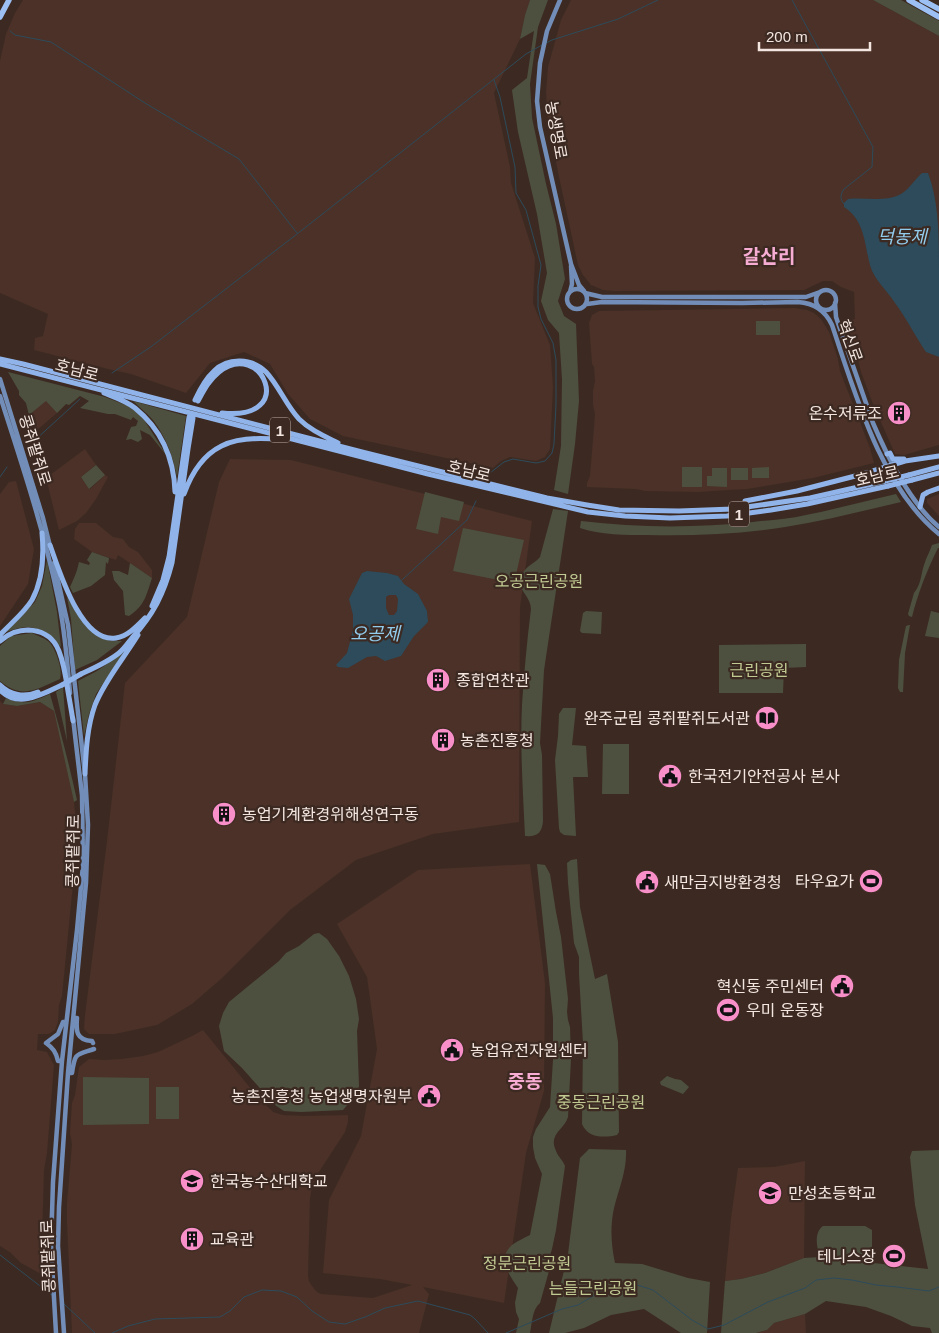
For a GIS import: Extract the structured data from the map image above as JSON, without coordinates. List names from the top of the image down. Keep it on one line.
{"streets":{"highway":["호남로","1"],"main road":["농생명로","혁신로","콩쥐팥쥐로"]},"crossings":[["농생명로","혁신로"]],"districts":["갈산리","중동"],"water":["덕동제","오공제"],"parks":["오공근린공원","근린공원","중동근린공원","정문근린공원","는들근린공원"],"places":{"building":["온수저류조","종합연찬관","농촌진흥청","농업기계환경위해성연구동","교육관"],"library":["완주군립 콩쥐팥쥐도서관"],"public building":["한국전기안전공사 본사","새만금지방환경청","혁신동 주민센터","농업유전자원센터","농촌진흥청 농업생명자원부"],"sports":["타우요가","우미 운동장","테니스장"],"school or university":["한국농수산대학교","만성초등학교"]},"scale_bar":"200 m"}
